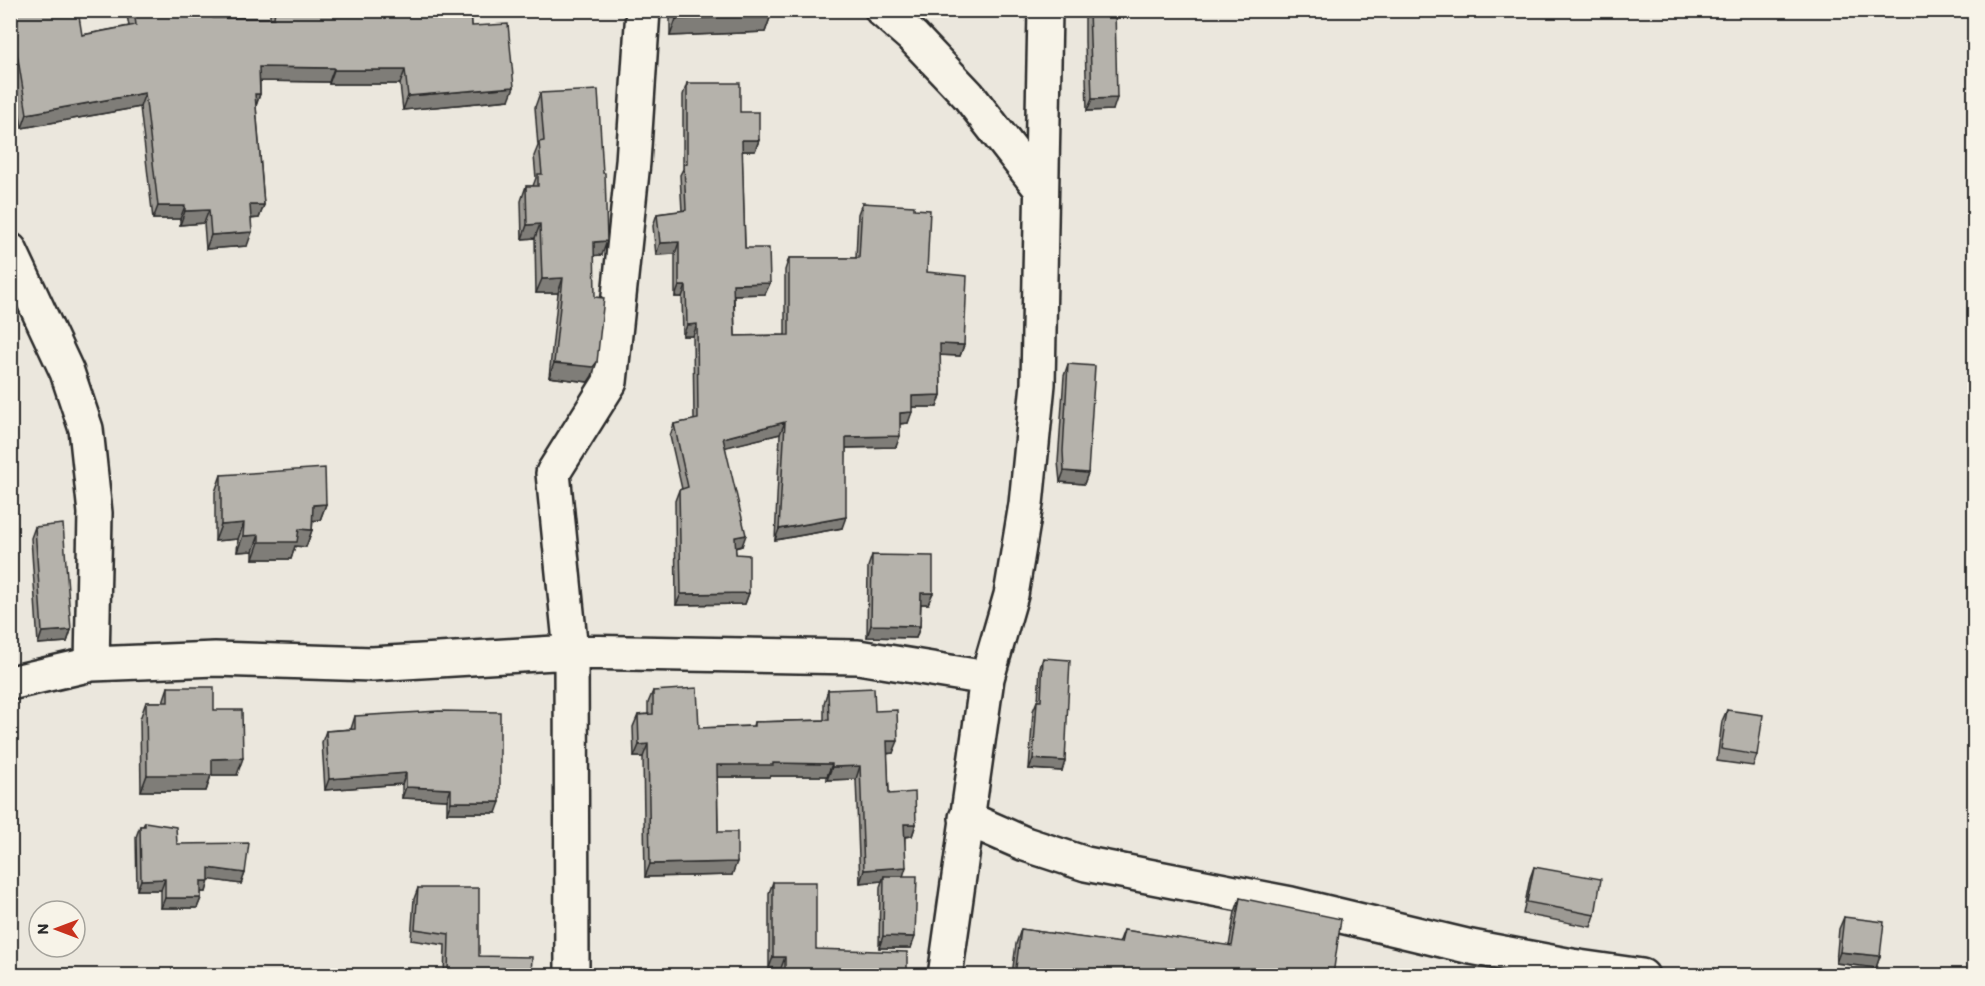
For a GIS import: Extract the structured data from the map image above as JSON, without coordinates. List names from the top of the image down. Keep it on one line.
{"north":"left"}
